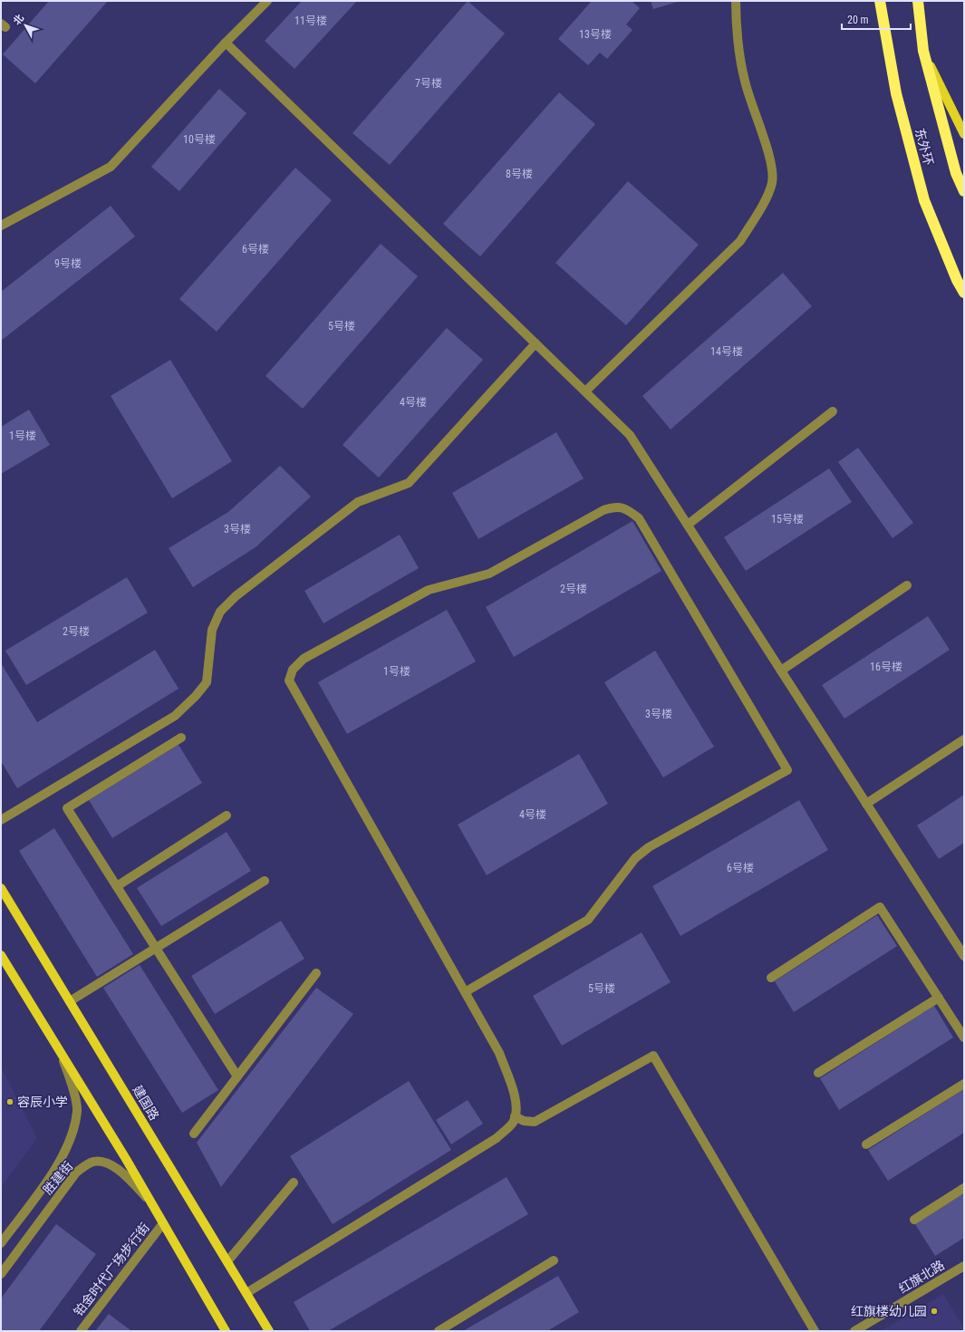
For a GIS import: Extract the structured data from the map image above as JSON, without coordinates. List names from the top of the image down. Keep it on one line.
{"streets":{"highway":["东外环"],"main road":["建国路"],"street":["胜建街","铂金时代广场步行街","红旗北路"]},"places":["容辰小学","红旗楼幼儿园"],"house_numbers":["11号楼","13号楼","7号楼","10号楼","8号楼","6号楼","9号楼","5号楼","14号楼","4号楼","1号楼","15号楼","3号楼","2号楼","2号楼","16号楼","1号楼","3号楼","4号楼","6号楼","5号楼"],"scale_bar":"20 m","north":"top left"}
